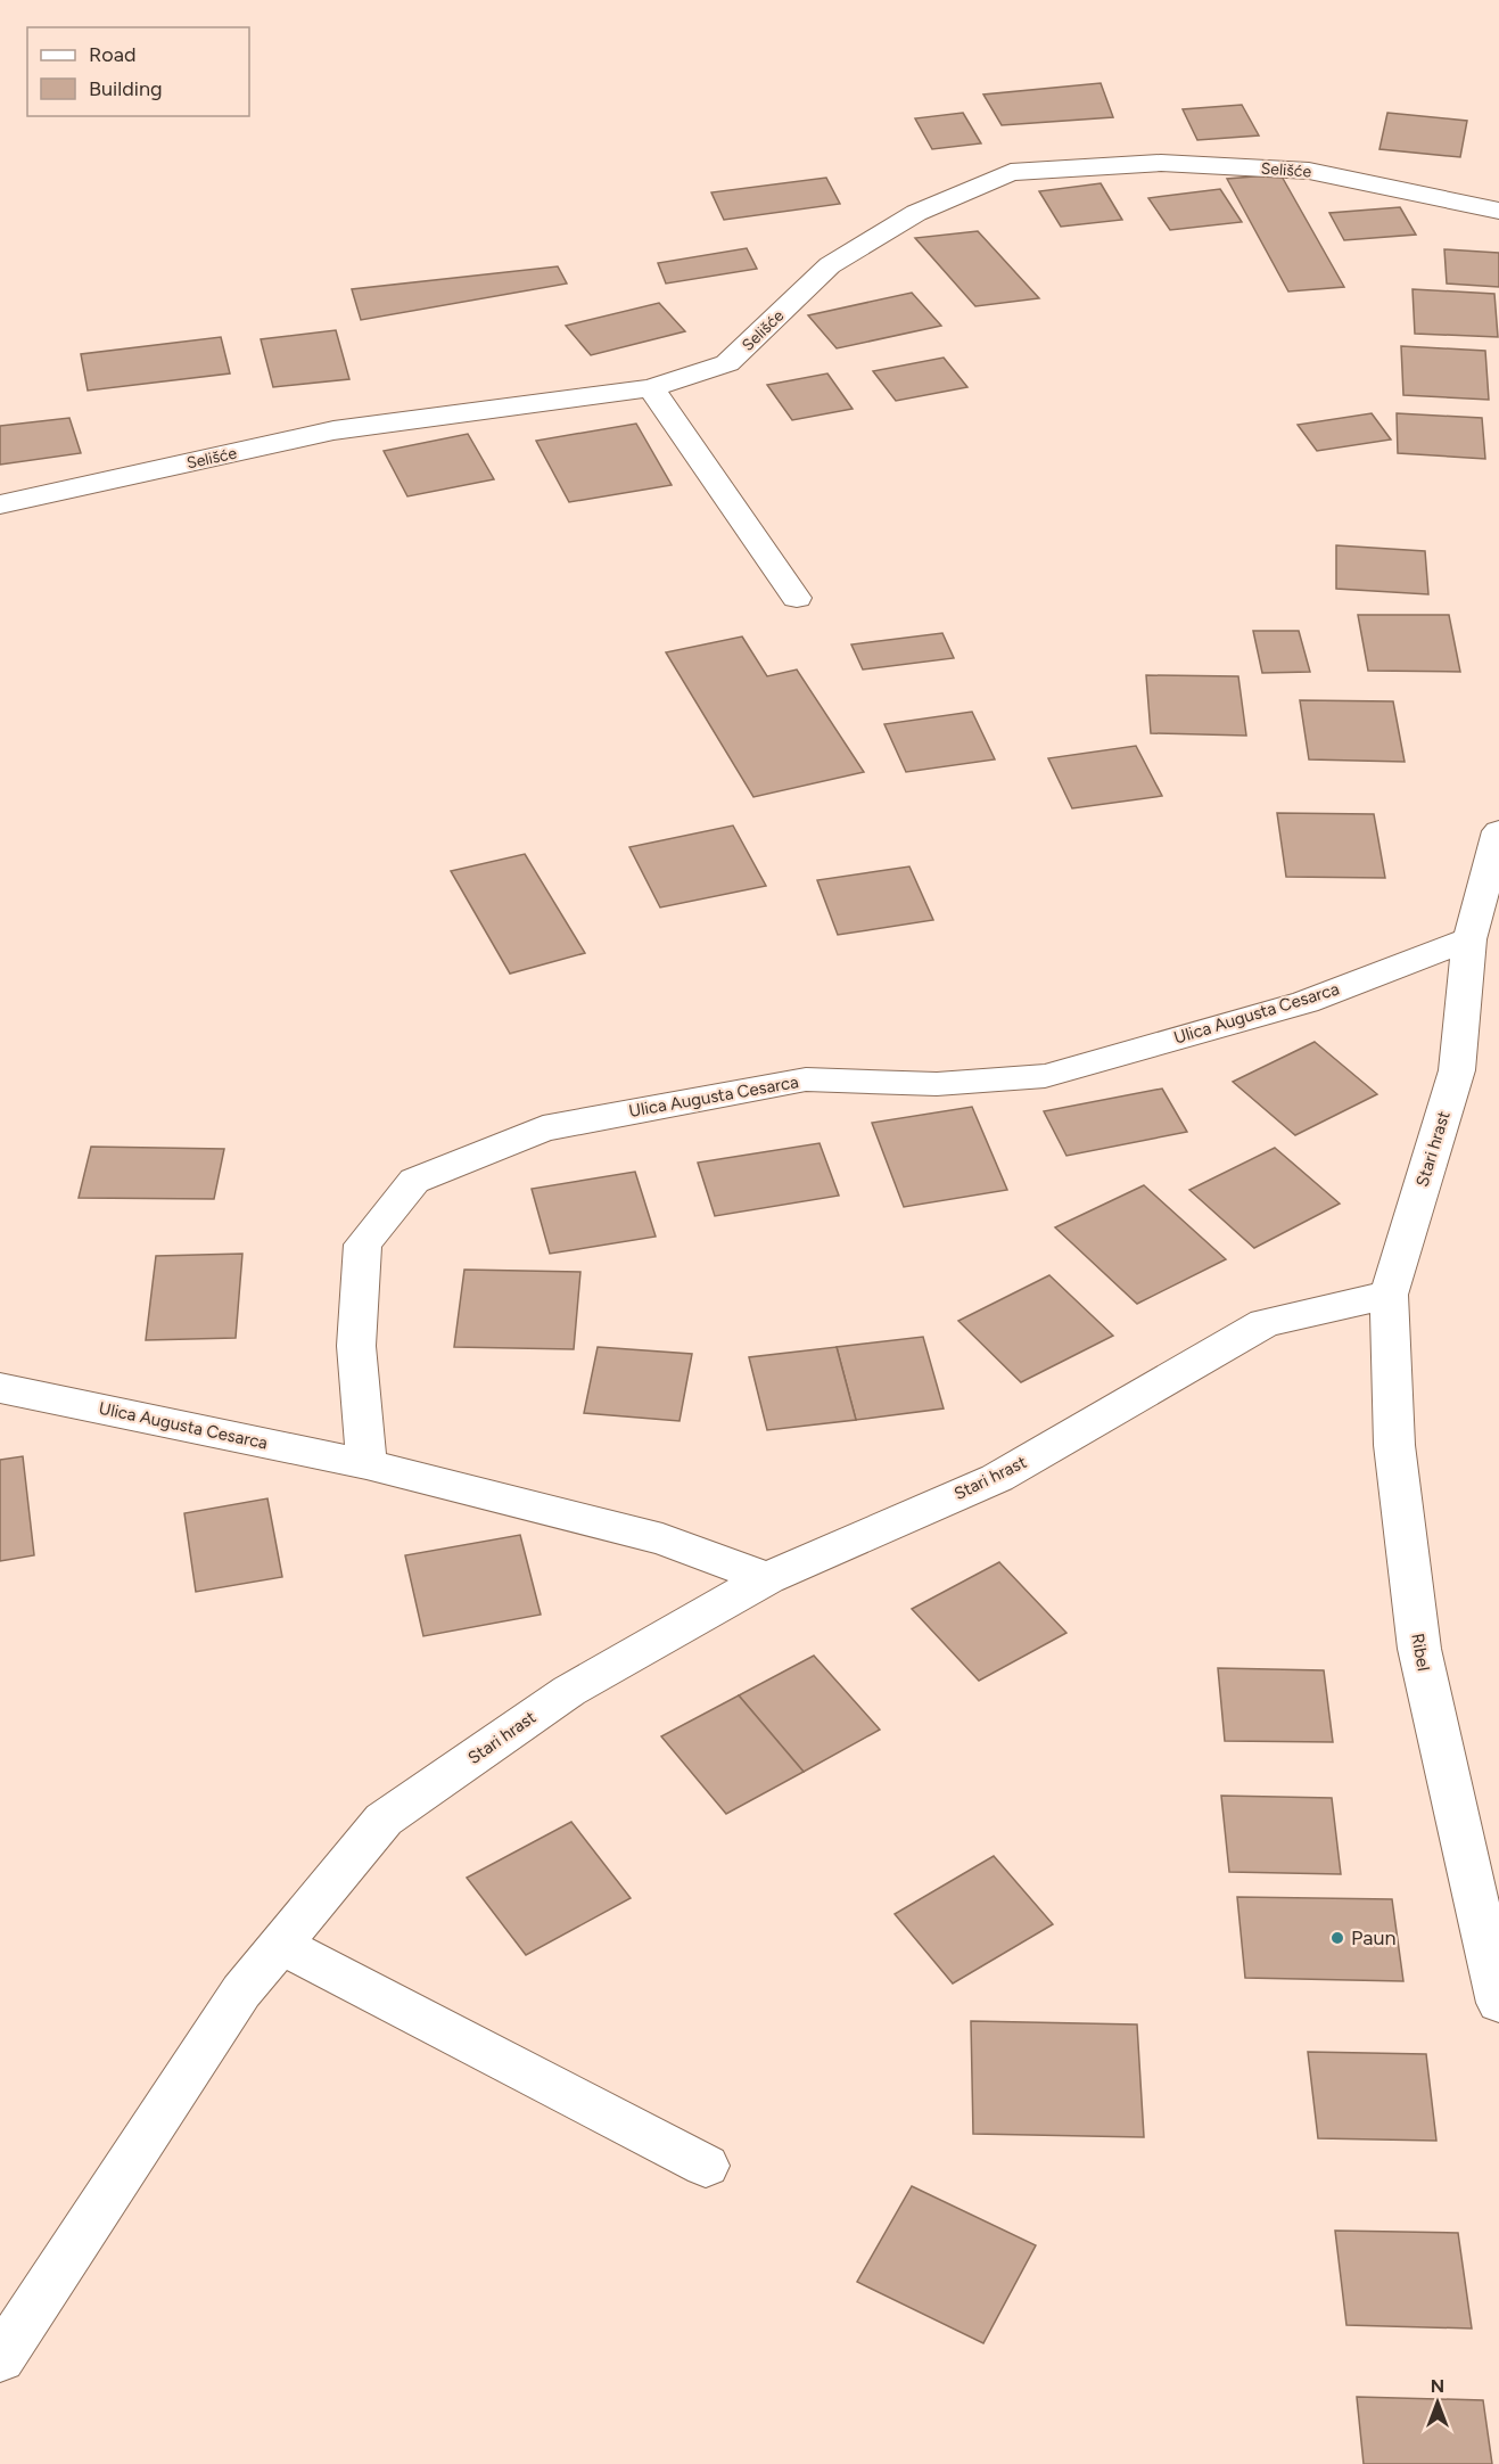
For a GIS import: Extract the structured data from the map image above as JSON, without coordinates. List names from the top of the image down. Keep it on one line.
{"streets":{"street":["Selišće","Ulica Augusta Cesarca","Stari hrast","Ribel"]},"crossings":[["Ulica Augusta Cesarca","Stari hrast"],["Stari hrast","Ribel"]],"places":["Paun"],"legend":["Road","Building"],"north":"top"}
